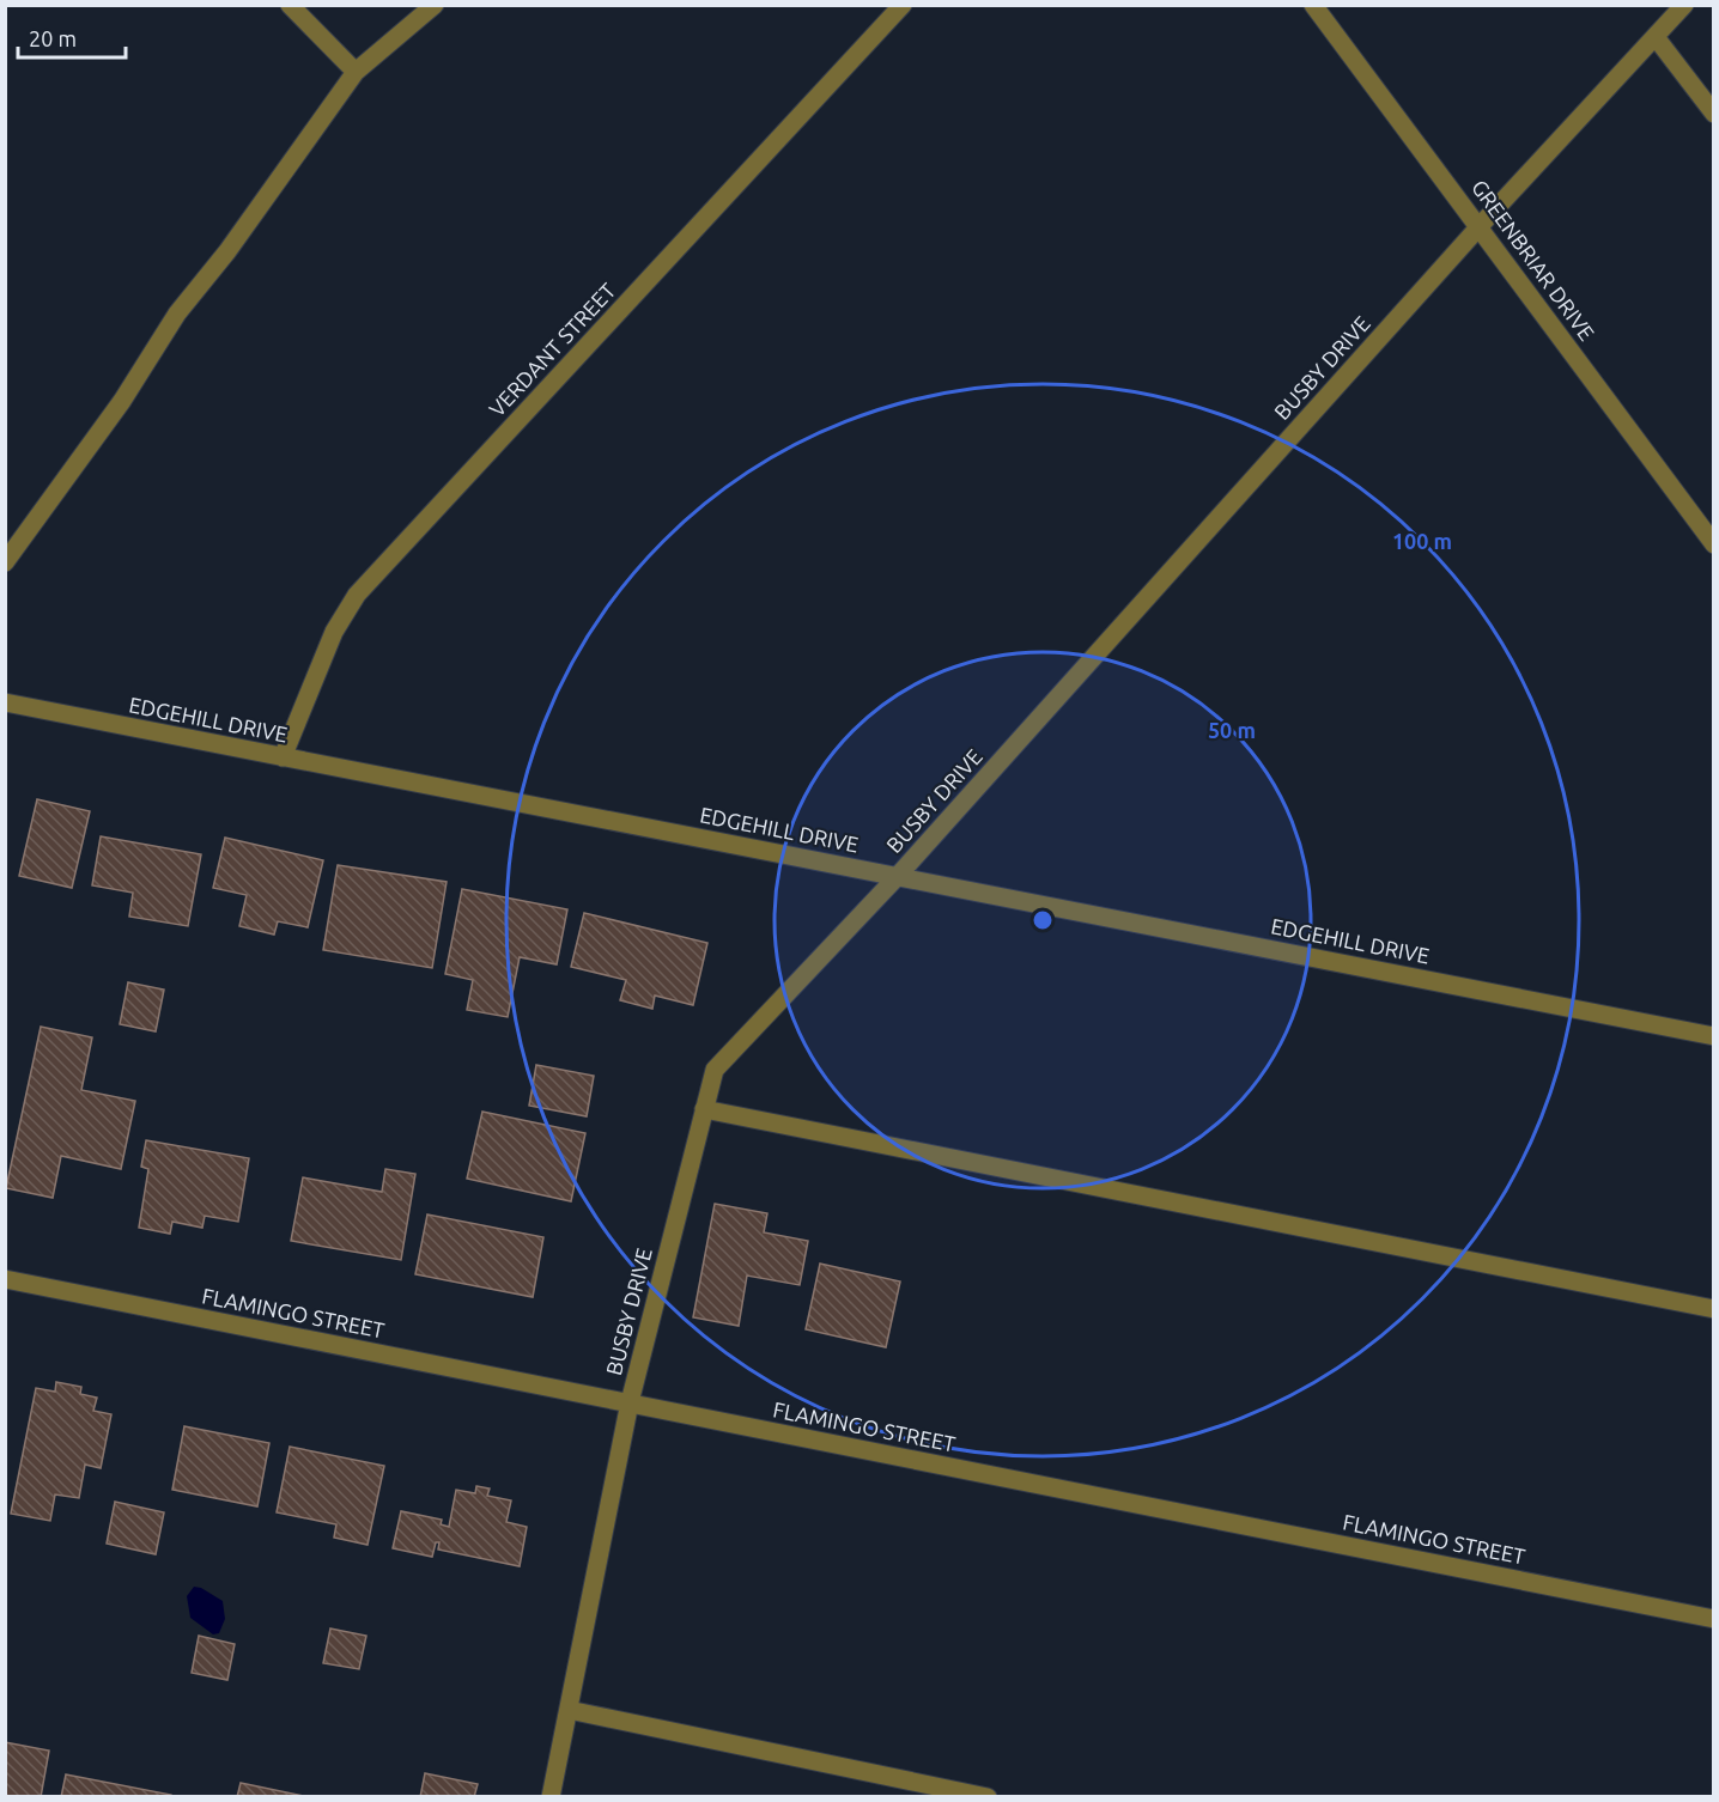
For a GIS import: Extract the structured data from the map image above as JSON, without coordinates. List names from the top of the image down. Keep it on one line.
{"streets":{"street":["GREENBRIAR DRIVE","VERDANT STREET","BUSBY DRIVE","EDGEHILL DRIVE","FLAMINGO STREET"]},"crossings":[["GREENBRIAR DRIVE","BUSBY DRIVE"],["VERDANT STREET","EDGEHILL DRIVE"],["BUSBY DRIVE","EDGEHILL DRIVE"],["BUSBY DRIVE","FLAMINGO STREET"]],"scale_bar":"20 m","rings":["100 m","50 m"]}
